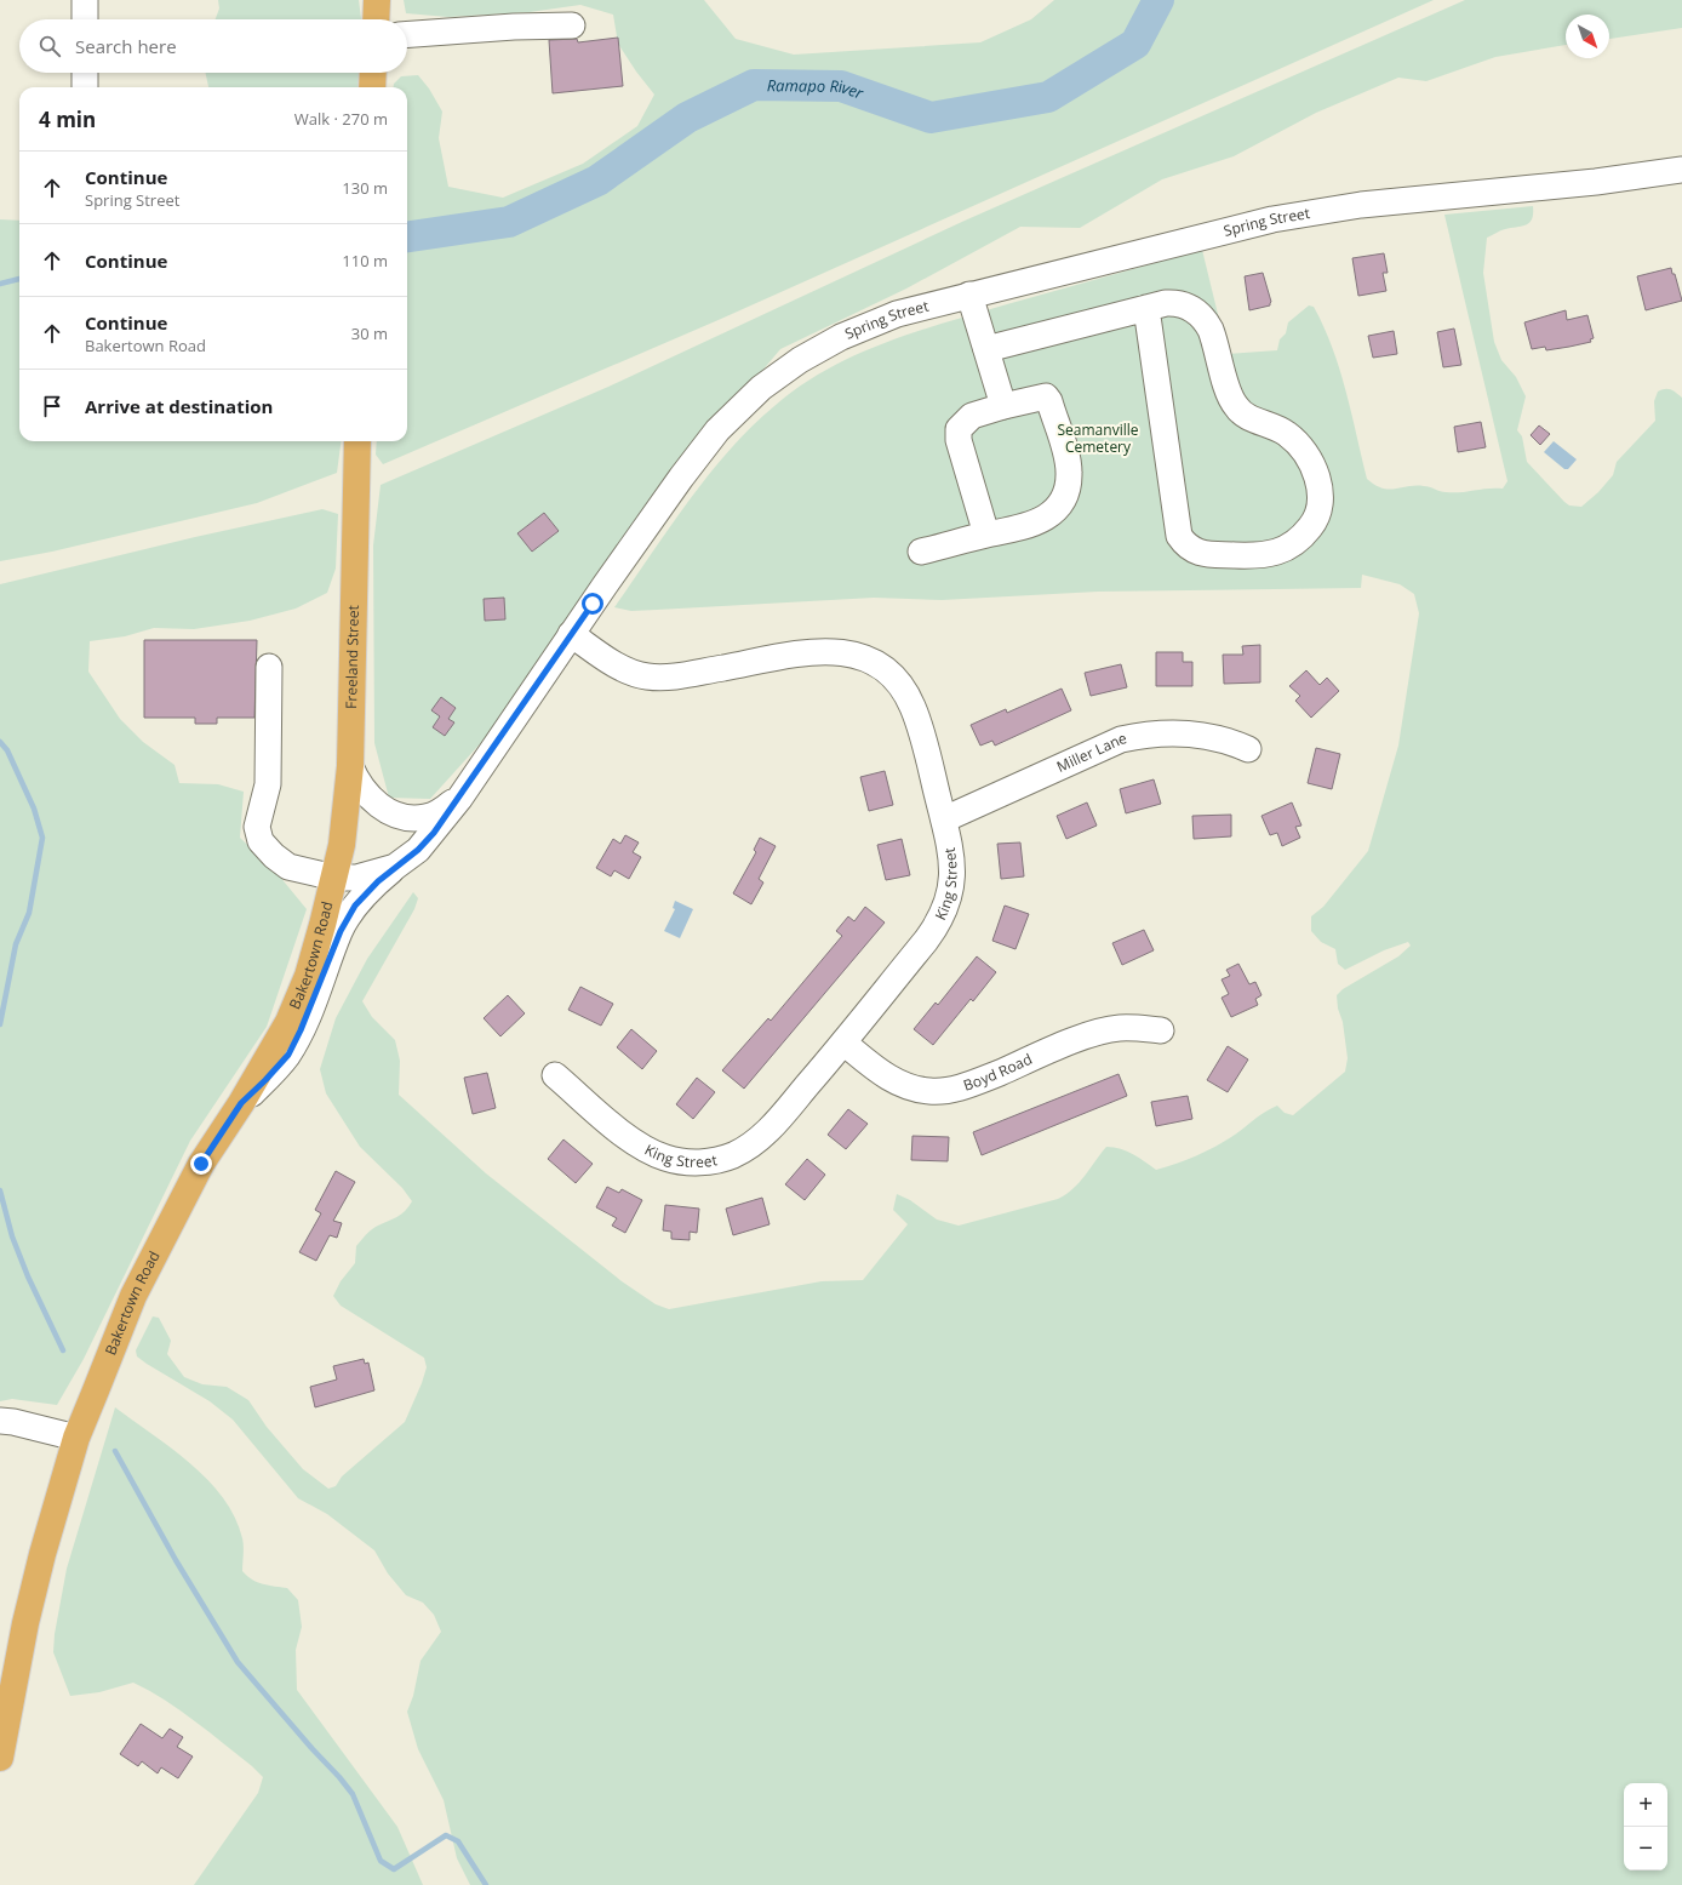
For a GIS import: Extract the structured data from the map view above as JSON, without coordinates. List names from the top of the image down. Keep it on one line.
{"streets":{"main road":["Freeland Street","Bakertown Road"],"street":["Spring Street","Miller Lane","King Street","Boyd Road"]},"crossings":[["Spring Street","Freeland Street"],["Spring Street","King Street"],["Spring Street","Bakertown Road"],["Freeland Street","Bakertown Road"],["Miller Lane","King Street"],["King Street","Boyd Road"]],"water":["Ramapo River"],"parks":["Seamanville Cemetery"],"north":"bottom right","page":{"search":"Search here","heading":["4 min","Walk · 270 m"],"list":[["Continue","Spring Street","130 m"],["Continue","110 m"],["Continue","Bakertown Road","30 m"],"Arrive at destination"],"map_buttons":["+","−"]}}
